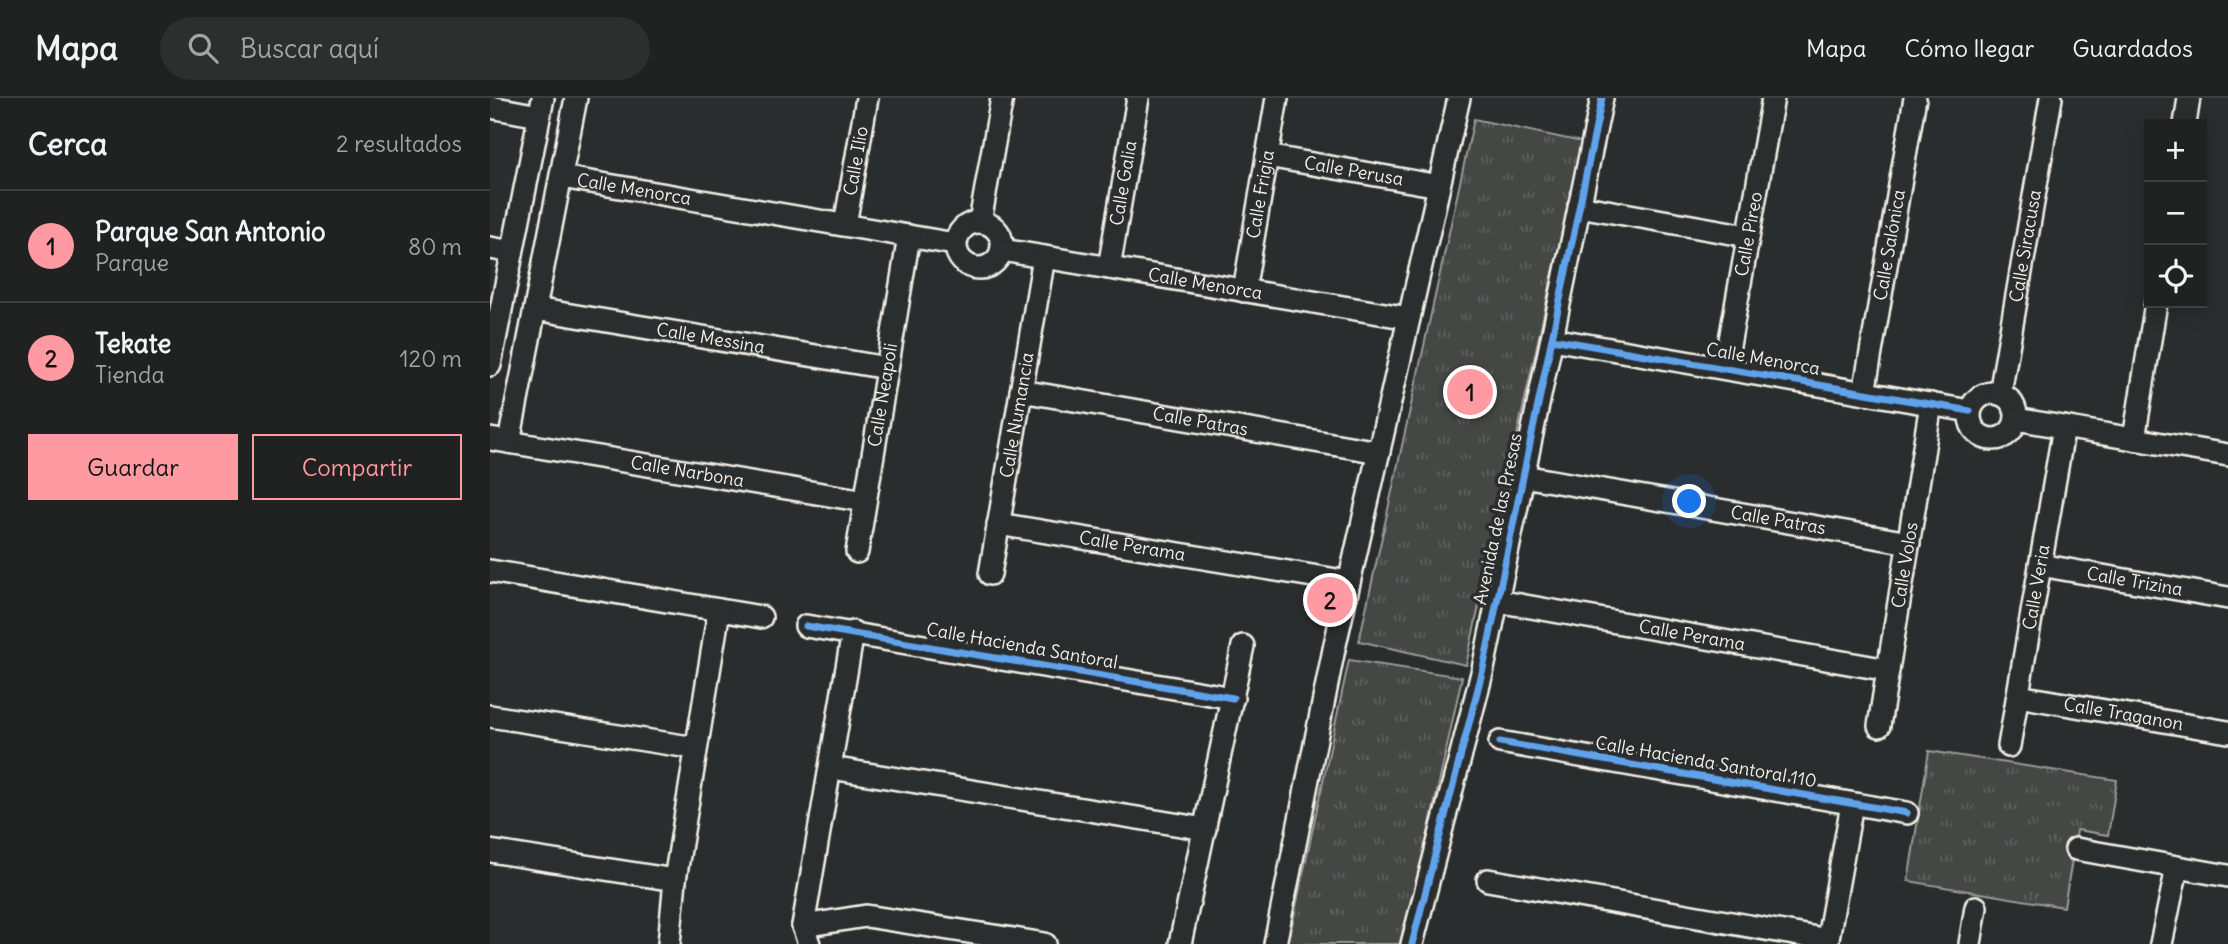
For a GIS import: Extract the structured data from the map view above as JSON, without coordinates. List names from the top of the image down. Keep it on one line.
{"streets":{"street":["Calle Ilio","Calle Perusa","Calle Galia","Calle Menorca","Calle Frigia","Calle Pireo","Calle Salónica","Calle Siracusa","Calle Messina","Calle Neapoli","Calle Numancia","Calle Patras","Calle Narbona","Avenida de las Presas","Calle Perama","Calle Volos","Calle Trizina","Calle Veria","Calle Hacienda Santoral","Calle Traganon","Calle Hacienda Santoral 110"]},"crossings":[["Calle Ilio","Calle Menorca"],["Calle Perusa","Calle Frigia"],["Calle Galia","Calle Menorca"],["Calle Menorca","Calle Frigia"],["Calle Menorca","Calle Pireo"],["Calle Menorca","Calle Salónica"],["Calle Menorca","Calle Siracusa"],["Calle Menorca","Calle Neapoli"],["Calle Menorca","Calle Numancia"],["Calle Menorca","Avenida de las Presas"],["Calle Menorca","Calle Volos"],["Calle Messina","Calle Neapoli"],["Calle Neapoli","Calle Narbona"],["Calle Numancia","Calle Patras"],["Calle Numancia","Calle Perama"],["Calle Patras","Avenida de las Presas"],["Calle Patras","Calle Volos"],["Avenida de las Presas","Calle Perama"],["Calle Perama","Calle Volos"],["Calle Trizina","Calle Veria"],["Calle Veria","Calle Traganon"]],"page":{"header":"Mapa","search":"Buscar aquí","nav":["Mapa","Cómo llegar","Guardados"],"heading":["Cerca","2 resultados"],"map_buttons":["+","−"],"list":[{"mark":"1","name":"Parque San Antonio","note":"Parque","value":"80 m"},{"mark":"2","name":"Tekate","note":"Tienda","value":"120 m"}],"pins":["1","2"],"buttons":["Guardar","Compartir"]}}
